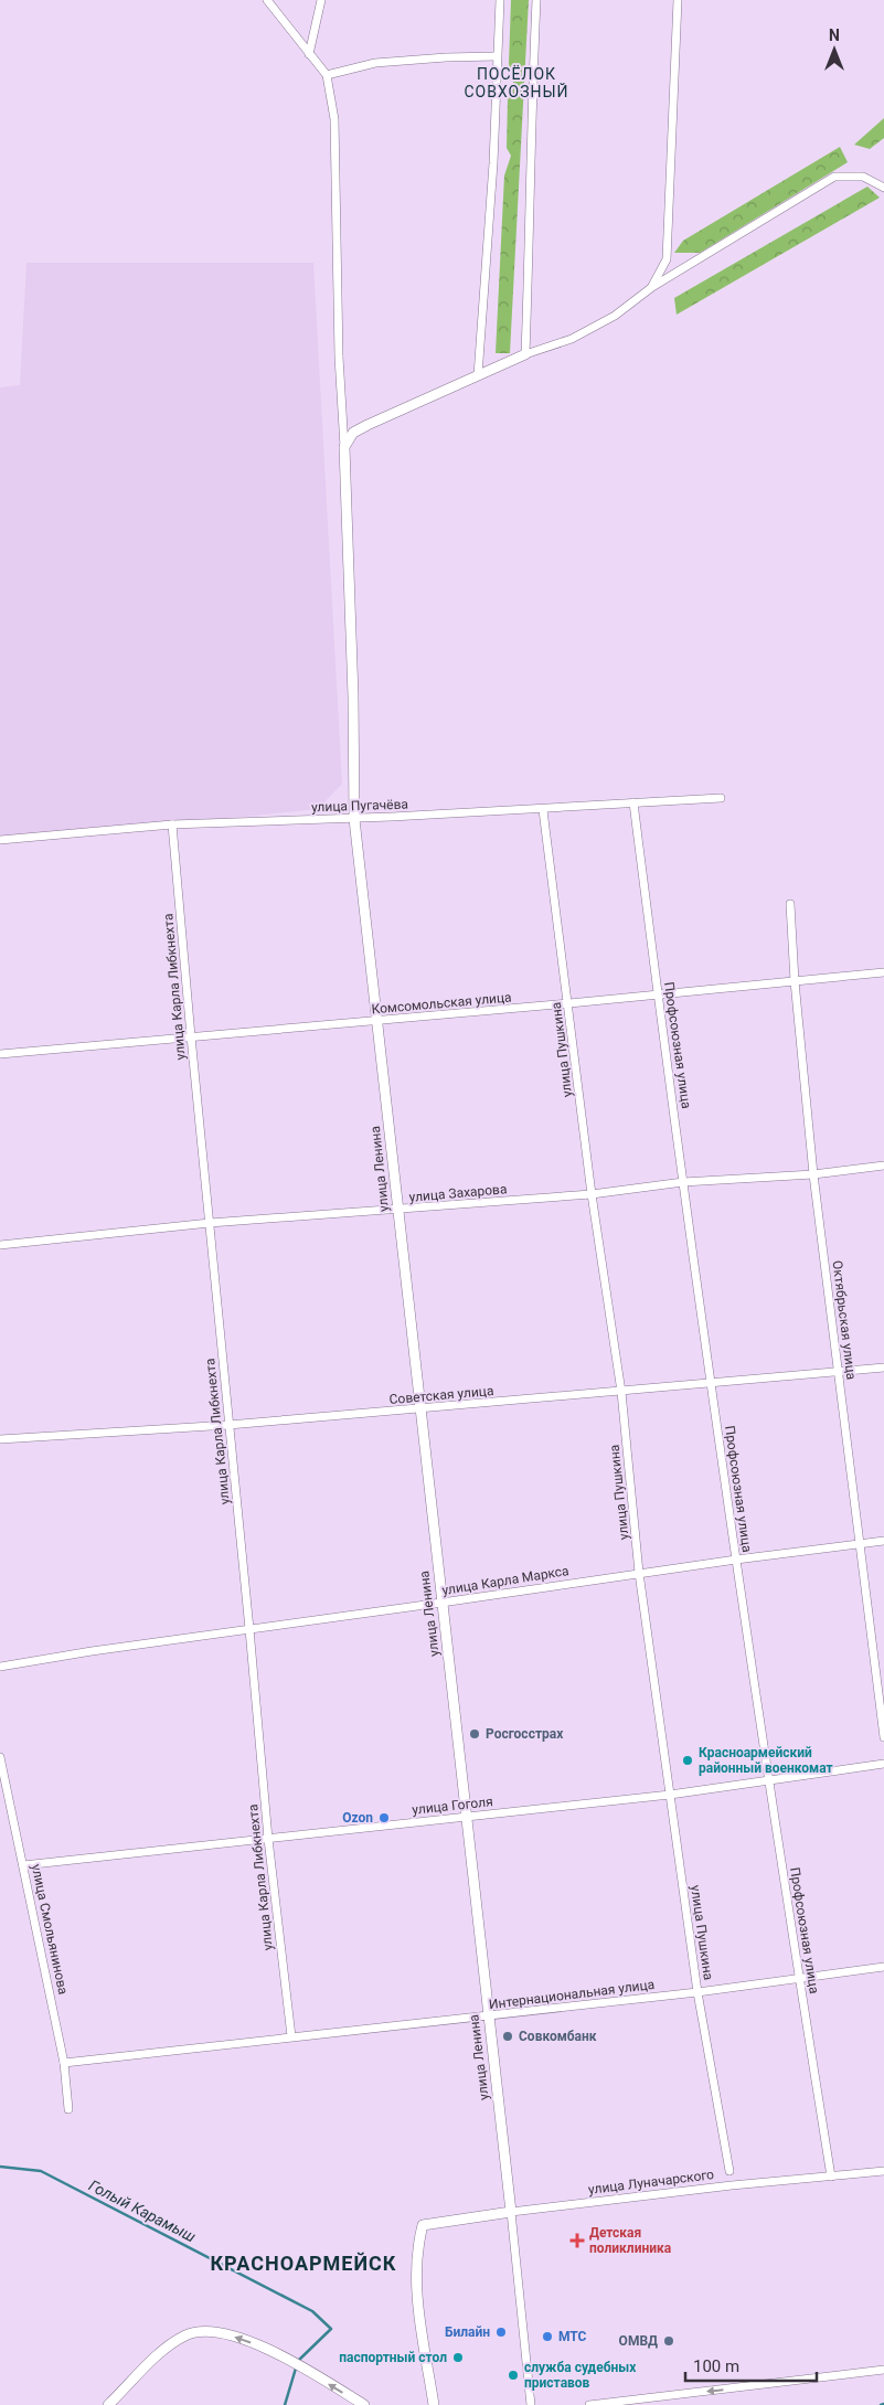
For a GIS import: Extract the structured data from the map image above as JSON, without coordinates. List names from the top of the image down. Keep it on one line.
{"streets":{"street":["улица Пугачёва","улица Карла Либкнехта","Комсомольская улица","Профсоюзная улица","улица Пушкина","улица Ленина","улица Захарова","Октябрьская улица","Советская улица","улица Карла Маркса","улица Гоголя","улица Смольянинова","Интернациональная улица","улица Луначарского"]},"crossings":[["улица Пугачёва","улица Карла Либкнехта"],["улица Пугачёва","Профсоюзная улица"],["улица Пугачёва","улица Пушкина"],["улица Пугачёва","улица Ленина"],["улица Карла Либкнехта","Комсомольская улица"],["улица Карла Либкнехта","улица Захарова"],["улица Карла Либкнехта","Советская улица"],["улица Карла Либкнехта","улица Карла Маркса"],["улица Карла Либкнехта","улица Гоголя"],["улица Карла Либкнехта","Интернациональная улица"],["Комсомольская улица","Профсоюзная улица"],["Комсомольская улица","улица Пушкина"],["Комсомольская улица","улица Ленина"],["Комсомольская улица","Октябрьская улица"],["Профсоюзная улица","улица Захарова"],["Профсоюзная улица","Советская улица"],["Профсоюзная улица","улица Карла Маркса"],["Профсоюзная улица","улица Гоголя"],["Профсоюзная улица","Интернациональная улица"],["Профсоюзная улица","улица Луначарского"],["улица Пушкина","улица Захарова"],["улица Пушкина","Советская улица"],["улица Пушкина","улица Карла Маркса"],["улица Пушкина","улица Гоголя"],["улица Пушкина","Интернациональная улица"],["улица Ленина","улица Захарова"],["улица Ленина","Советская улица"],["улица Ленина","улица Карла Маркса"],["улица Ленина","улица Гоголя"],["улица Ленина","Интернациональная улица"],["улица Ленина","улица Луначарского"],["улица Захарова","Октябрьская улица"],["Октябрьская улица","Советская улица"],["Октябрьская улица","улица Карла Маркса"],["улица Гоголя","улица Смольянинова"],["улица Смольянинова","Интернациональная улица"]],"districts":["ПОСЁЛОК СОВХОЗНЫЙ","КРАСНОАРМЕЙСК"],"water":["Голый Карамыш"],"places":{"other":["Росгосстрах","Красноармейский районный военкомат","Ozon","Совкомбанк","Билайн","МТС","ОМВД","паспортный стол","служба судебных приставов"],"health":["Детская поликлиника"]},"scale_bar":"100 m","north":"top"}
